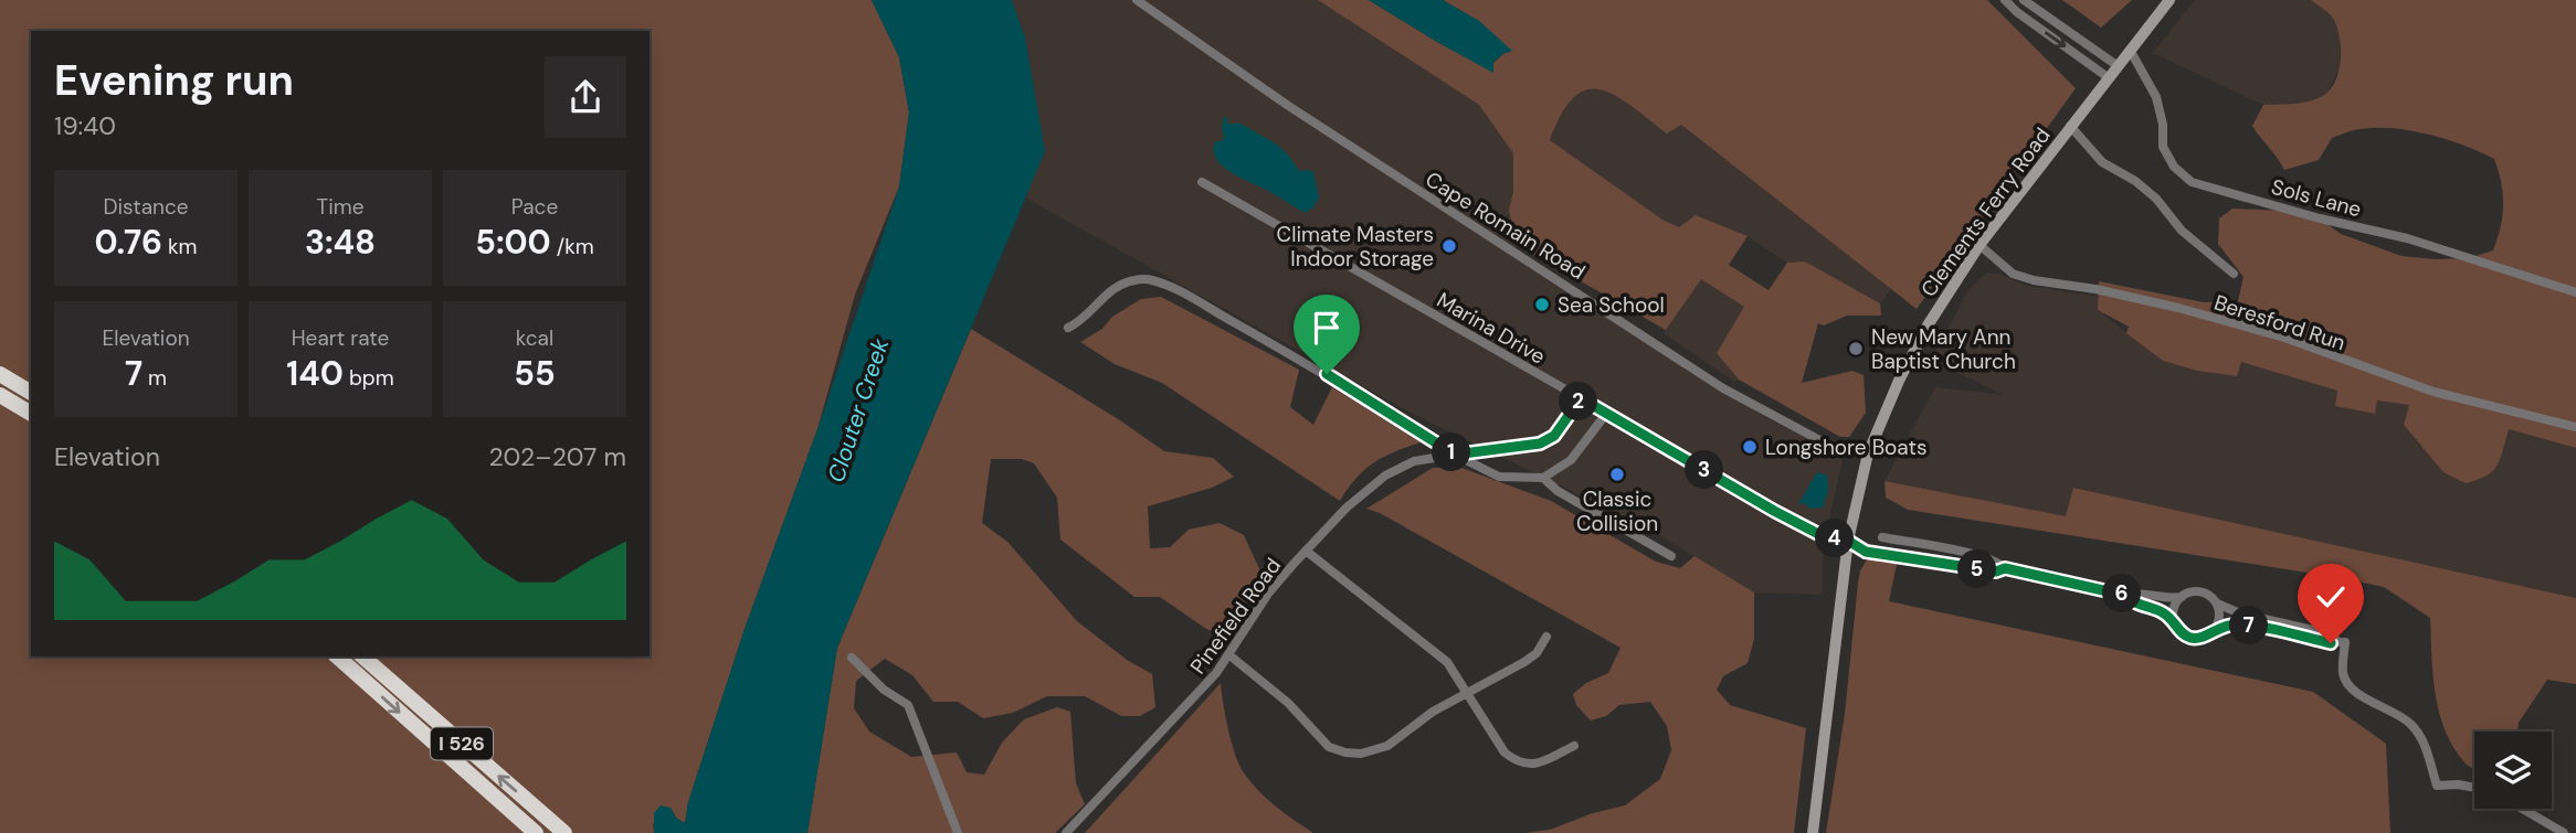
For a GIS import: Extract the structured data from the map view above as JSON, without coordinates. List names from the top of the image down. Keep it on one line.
{"streets":{"highway":["I 526"],"main road":["Clements Ferry Road"],"street":["Sols Lane","Cape Romain Road","Beresford Run","Marina Drive","Pinefield Road"]},"crossings":[["Sols Lane","Clements Ferry Road"],["Clements Ferry Road","Cape Romain Road"],["Clements Ferry Road","Beresford Run"],["Clements Ferry Road","Marina Drive"],["Marina Drive","Pinefield Road"]],"water":["Clouter Creek"],"places":["Climate Masters Indoor Storage","Sea School","New Mary Ann Baptist Church","Longshore Boats","Classic Collision"],"page":{"heading":["Evening run","19:40"],"stats":[["Distance","0.76 km"],["Time","3:48"],["Pace","5:00 /km"],["Elevation","7 m"],["Heart rate","140 bpm"],["kcal","55"]],"pins":["2","1","3","4","5","6","7"],"chart":["Elevation","202–207 m"]}}
